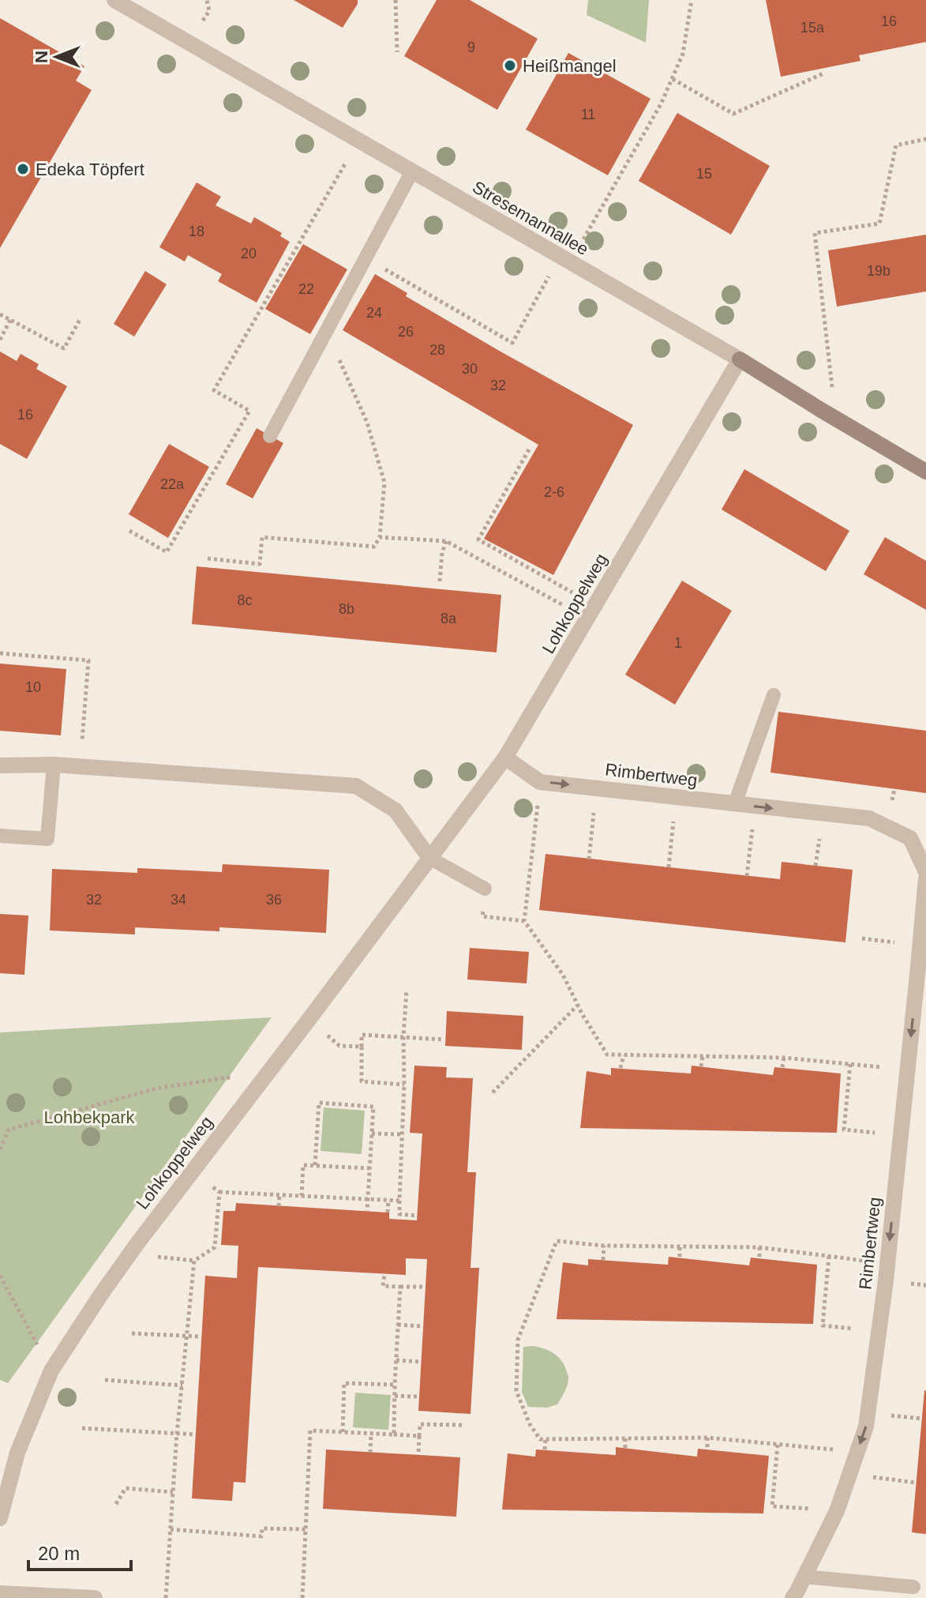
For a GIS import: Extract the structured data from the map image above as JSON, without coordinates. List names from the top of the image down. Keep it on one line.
{"streets":{"street":["Stresemannallee","Lohkoppelweg","Rimbertweg"]},"crossings":[["Stresemannallee","Lohkoppelweg"],["Lohkoppelweg","Rimbertweg"]],"parks":["Lohbekpark"],"places":["Heißmangel","Edeka Töpfert"],"house_numbers":["16","15a","9","11","15","18","20","19b","22","24","26","28","30","32","16","22a","2-6","8c","8b","8a","1","10","32","34","36"],"scale_bar":"20 m","north":"left"}
